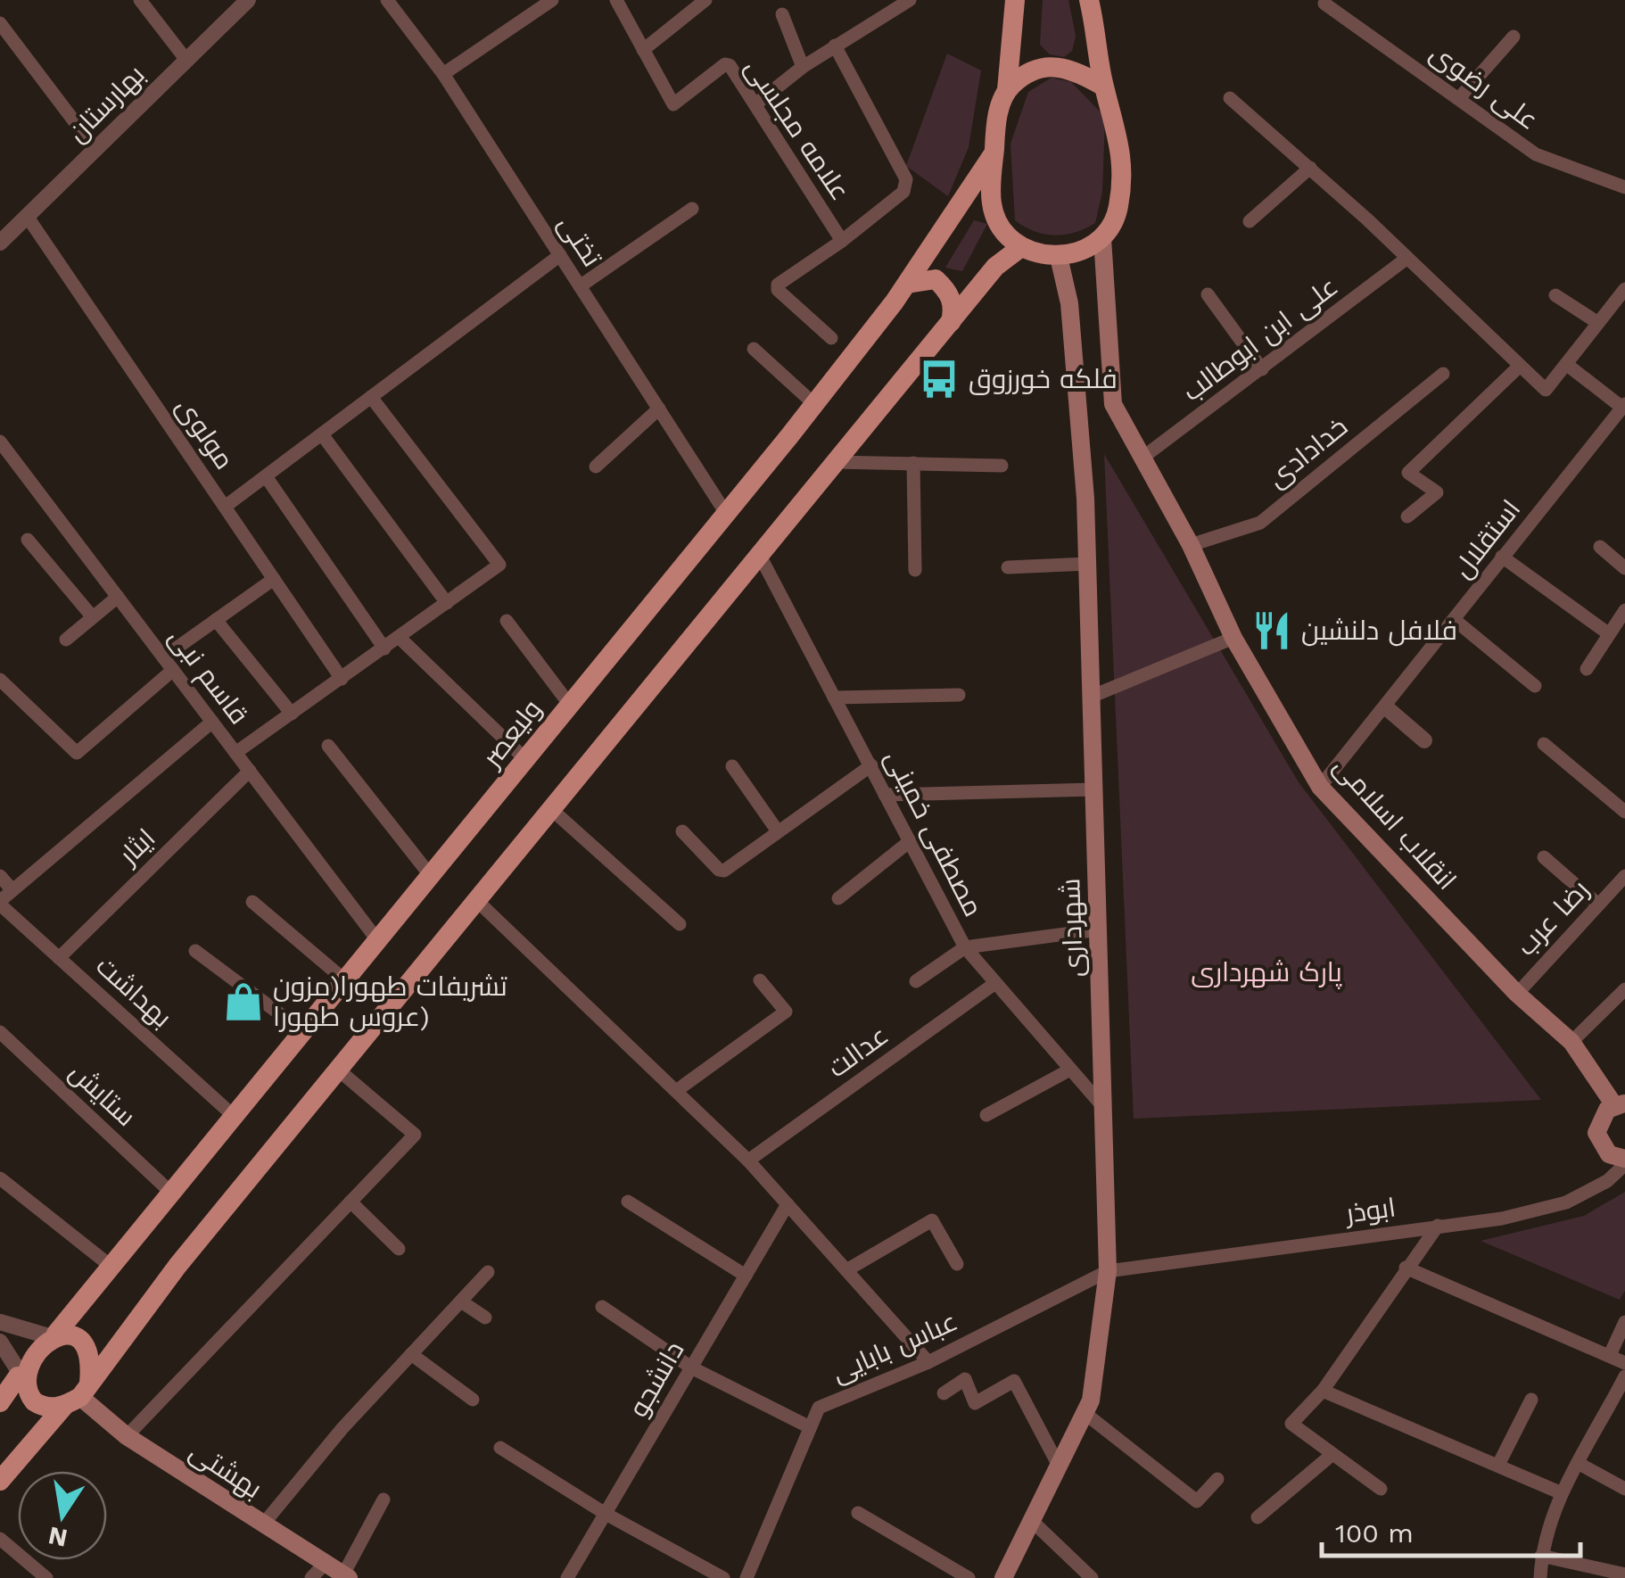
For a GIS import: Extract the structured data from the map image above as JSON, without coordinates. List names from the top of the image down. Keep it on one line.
{"streets":{"main road":["ولیعصر","انقلاب اسلامی","شهرداری","بهشتی"],"street":["علی رضوی","بهارستان","علامه مجلسی","تختی","علی ابن ابوطالب","مولوی","خدادادی","استقلال","قاسم نبی","مصطفی خمینی","ایثار","رضا عرب","بهداشت","عدالت","ستایش","ابوذر","عباس بابایی","دانشجو"]},"crossings":[["بهارستان","مولوی"],["تختی","ولیعصر"],["علی ابن ابوطالب","انقلاب اسلامی"],["خدادادی","انقلاب اسلامی"],["استقلال","انقلاب اسلامی"],["قاسم نبی","ولیعصر"],["قاسم نبی","ایثار"],["ولیعصر","انقلاب اسلامی"],["ولیعصر","شهرداری"],["ولیعصر","بهداشت"],["ولیعصر","ستایش"],["ولیعصر","بهشتی"],["انقلاب اسلامی","رضا عرب"],["انقلاب اسلامی","شهرداری"],["مصطفی خمینی","شهرداری"],["مصطفی خمینی","عدالت"],["ایثار","بهداشت"],["شهرداری","ابوذر"],["شهرداری","عباس بابایی"],["ابوذر","عباس بابایی"]],"parks":["پارک شهرداری"],"places":{"bus stop":["فلکه خورزوق"],"restaurant":["فلافل دلنشین"],"shop":["تشریفات طهورا(مزون عروس طهورا)"]},"scale_bar":"100 m","north":"bottom"}
